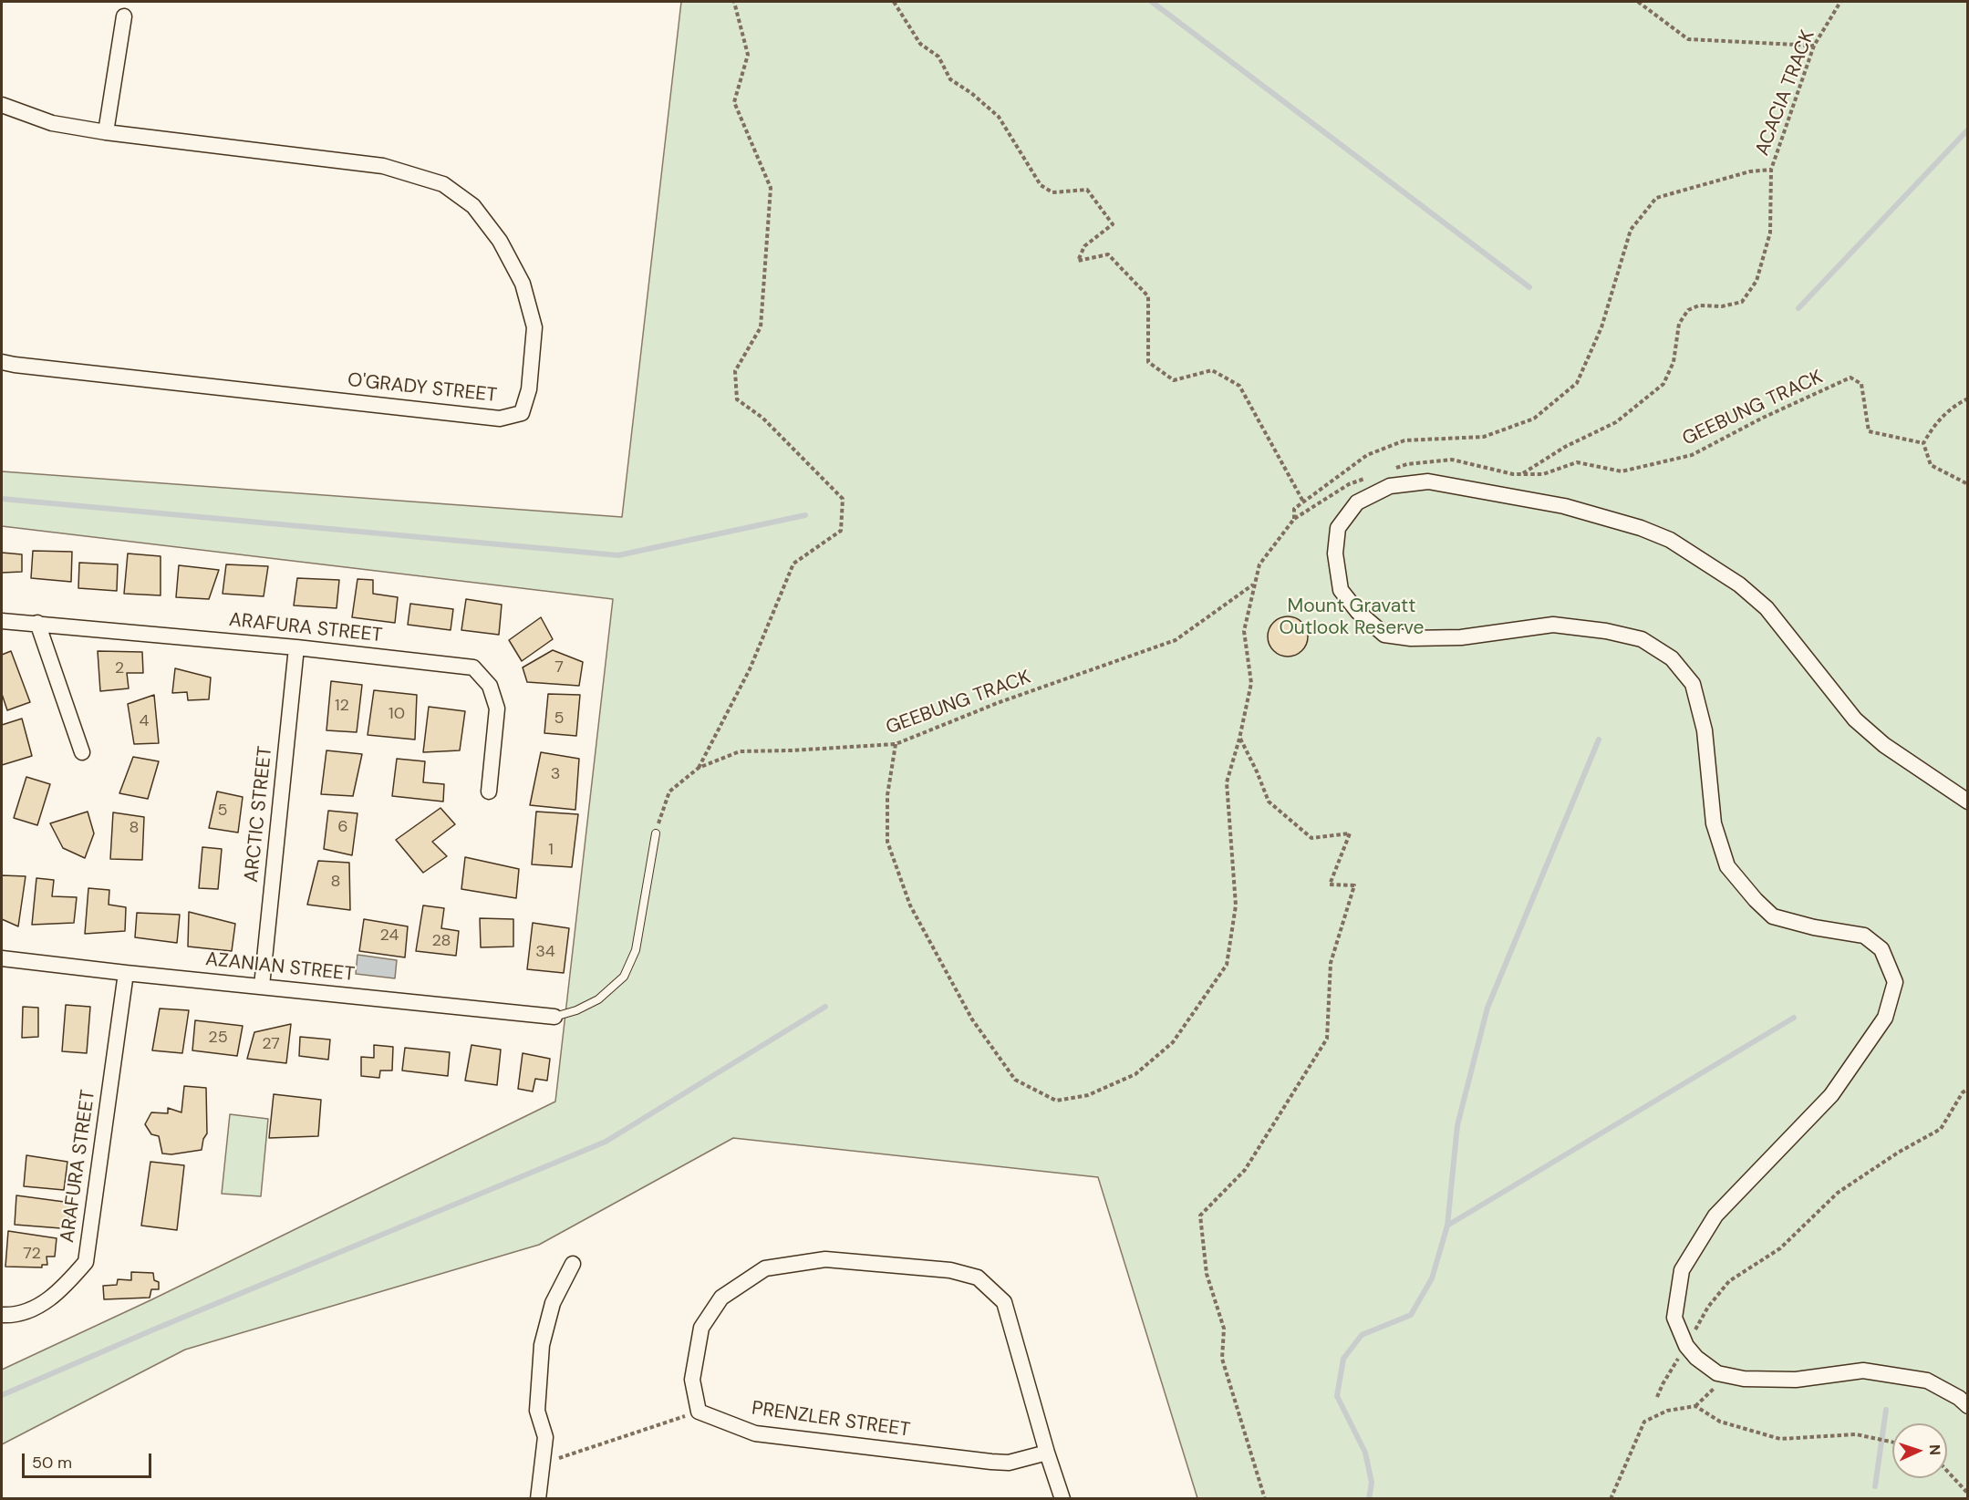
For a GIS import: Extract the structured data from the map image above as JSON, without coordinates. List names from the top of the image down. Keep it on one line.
{"streets":{"street":["O'GRADY STREET","ARAFURA STREET","ARCTIC STREET","AZANIAN STREET","PRENZLER STREET"],"path":["ACACIA TRACK","GEEBUNG TRACK"]},"crossings":[["ACACIA TRACK","GEEBUNG TRACK"],["ARAFURA STREET","ARCTIC STREET"],["ARAFURA STREET","AZANIAN STREET"],["ARCTIC STREET","AZANIAN STREET"]],"parks":["Mount Gravatt Outlook Reserve"],"house_numbers":["7","2","12","10","5","4","3","5","6","8","1","8","24","28","34","25","27","72"],"scale_bar":"50 m","north":"right"}
